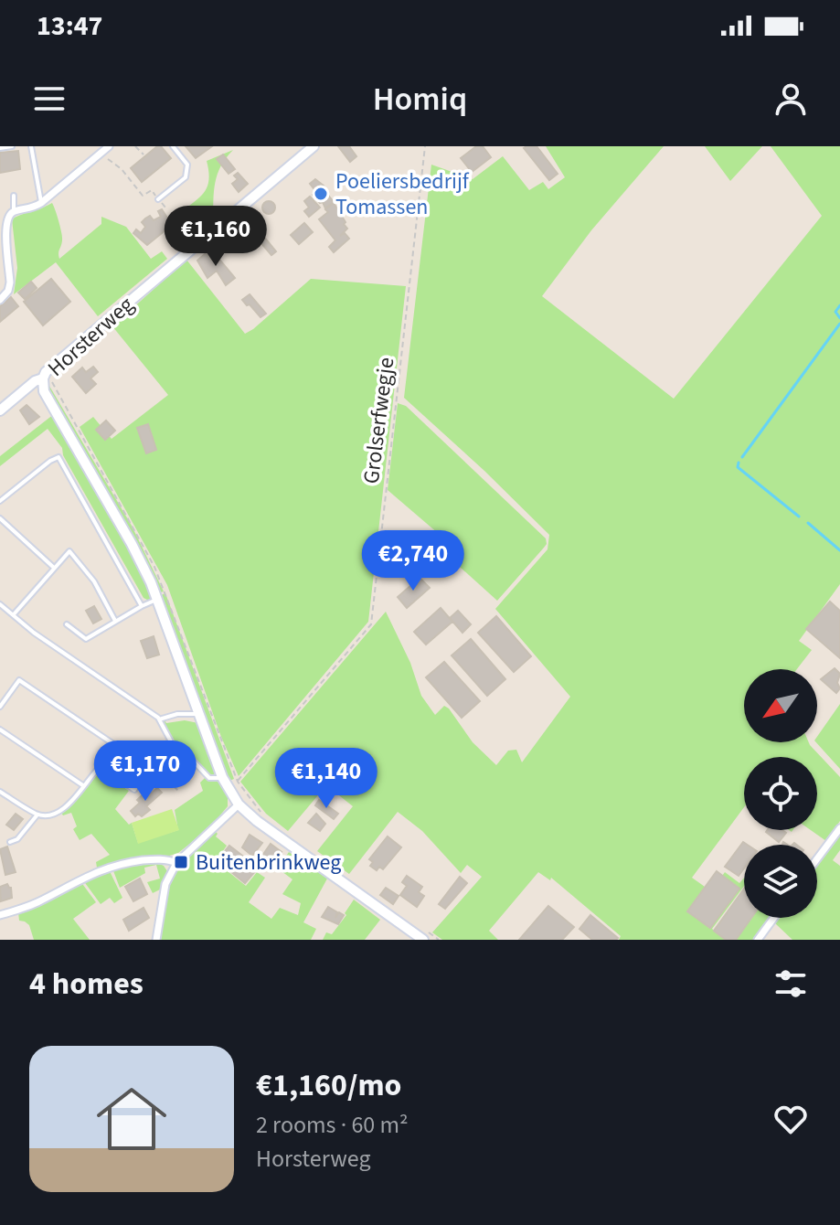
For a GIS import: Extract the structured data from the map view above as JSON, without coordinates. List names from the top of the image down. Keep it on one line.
{"streets":{"main road":["Horsterweg"],"path":["Grolserfwegje"]},"places":{"other":["Poeliersbedrijf Tomassen"],"transit":["Buitenbrinkweg"]},"north":"bottom left","page":{"status":"13:47","header":"Homiq","price":["€1,160","€2,740","€1,170","€1,140"],"heading":"4 homes","list":[{"name":"€1,160/mo","note":"2 rooms · 60 m² · Horsterweg"}]}}
